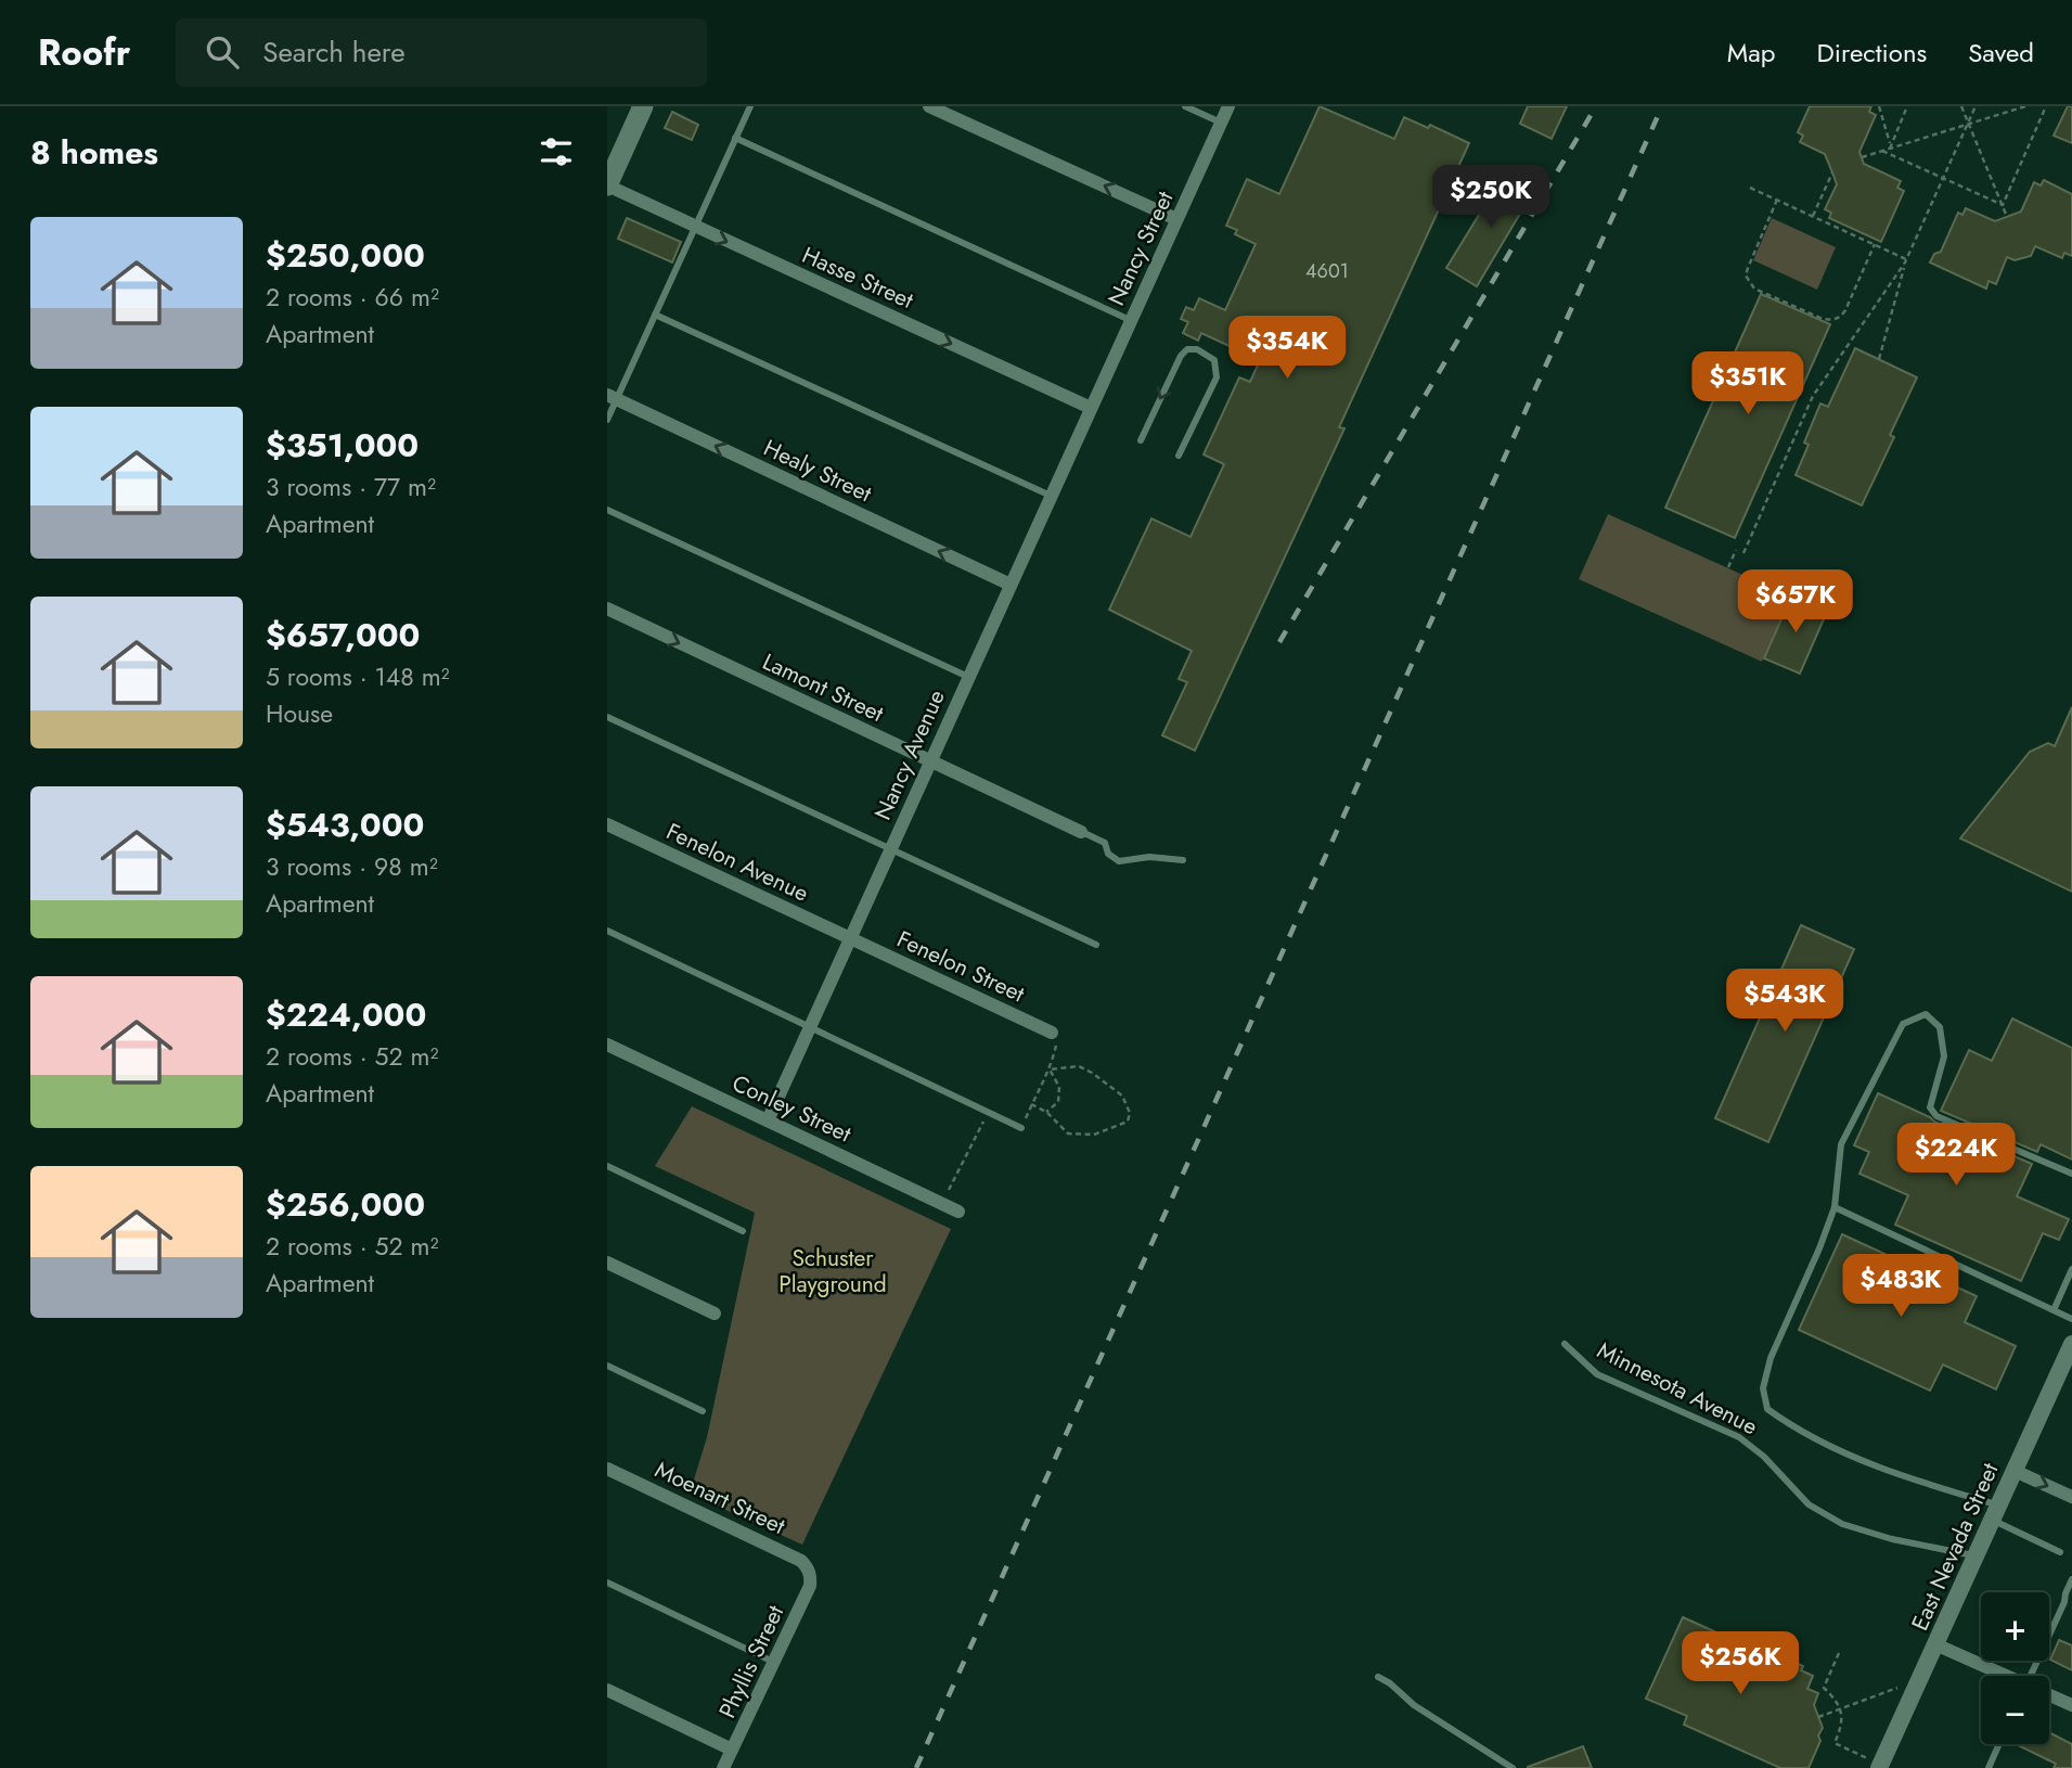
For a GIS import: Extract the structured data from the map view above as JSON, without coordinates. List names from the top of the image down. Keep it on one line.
{"streets":{"street":["Nancy Street","Hasse Street","Healy Street","Lamont Street","Nancy Avenue","Fenelon Avenue","Fenelon Street","Conley Street","Moenart Street","East Nevada Street","Phyllis Street"],"lane":["Minnesota Avenue"]},"crossings":[["Nancy Street","Hasse Street"],["Nancy Street","Nancy Avenue"],["Hasse Street","Nancy Avenue"],["Healy Street","Nancy Avenue"],["Lamont Street","Nancy Avenue"],["Nancy Avenue","Fenelon Avenue"],["Nancy Avenue","Fenelon Street"],["Nancy Avenue","Conley Street"],["Fenelon Avenue","Fenelon Street"],["Minnesota Avenue","East Nevada Street"],["Moenart Street","Phyllis Street"]],"one_way":["Hasse Street","Healy Street","Lamont Street"],"parks":["Schuster Playground"],"house_numbers":["4601"],"page":{"header":"Roofr","search":"Search here","nav":["Map","Directions","Saved"],"heading":"8 homes","price":["$250K","$354K","$351K","$657K","$543K","$224K","$483K","$256K"],"list":[{"name":"$250,000","note":"2 rooms · 66 m² · Apartment"},{"name":"$351,000","note":"3 rooms · 77 m² · Apartment"},{"name":"$657,000","note":"5 rooms · 148 m² · House"},{"name":"$543,000","note":"3 rooms · 98 m² · Apartment"},{"name":"$224,000","note":"2 rooms · 52 m² · Apartment"},{"name":"$256,000","note":"2 rooms · 52 m² · Apartment"}],"map_buttons":["+","−"]}}
